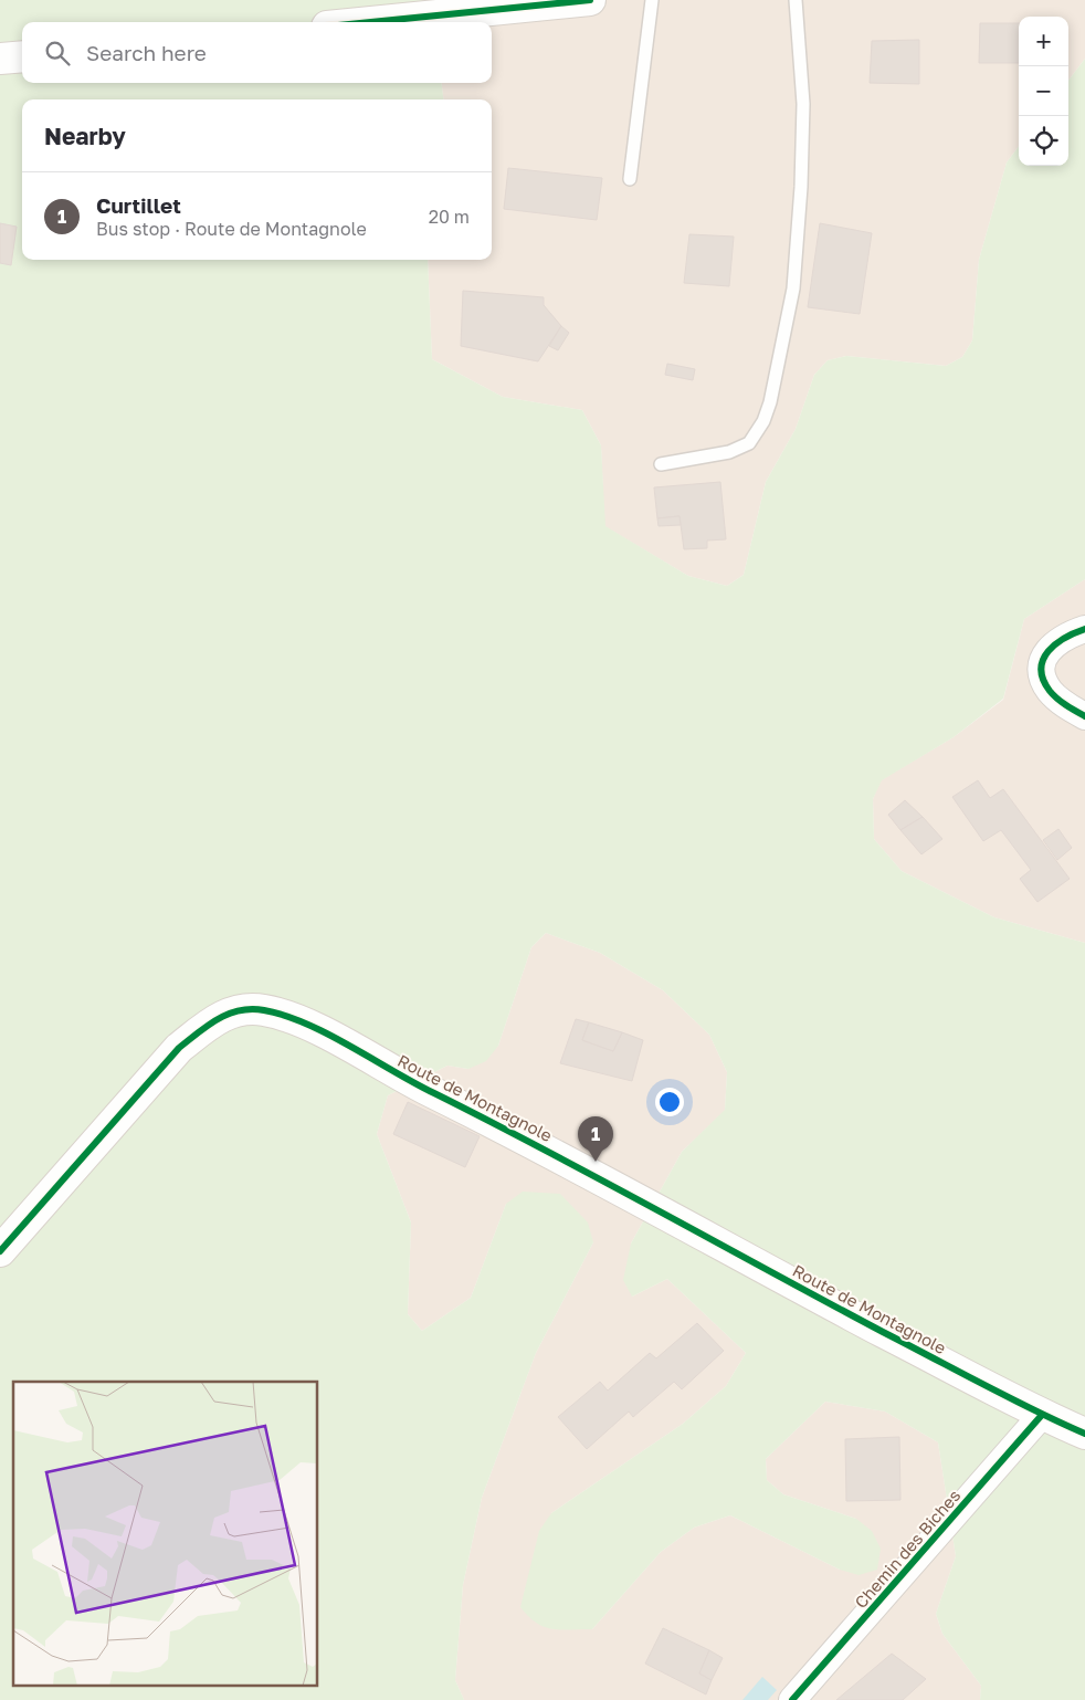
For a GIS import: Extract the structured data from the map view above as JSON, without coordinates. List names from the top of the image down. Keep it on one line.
{"streets":{"street":["Route de Montagnole","Chemin des Biches"]},"crossings":[["Route de Montagnole","Chemin des Biches"]],"page":{"map_buttons":["+","−"],"search":"Search here","heading":"Nearby","list":[{"mark":"1","name":"Curtillet","note":"Bus stop · Route de Montagnole","value":"20 m"}],"pins":"1"}}
